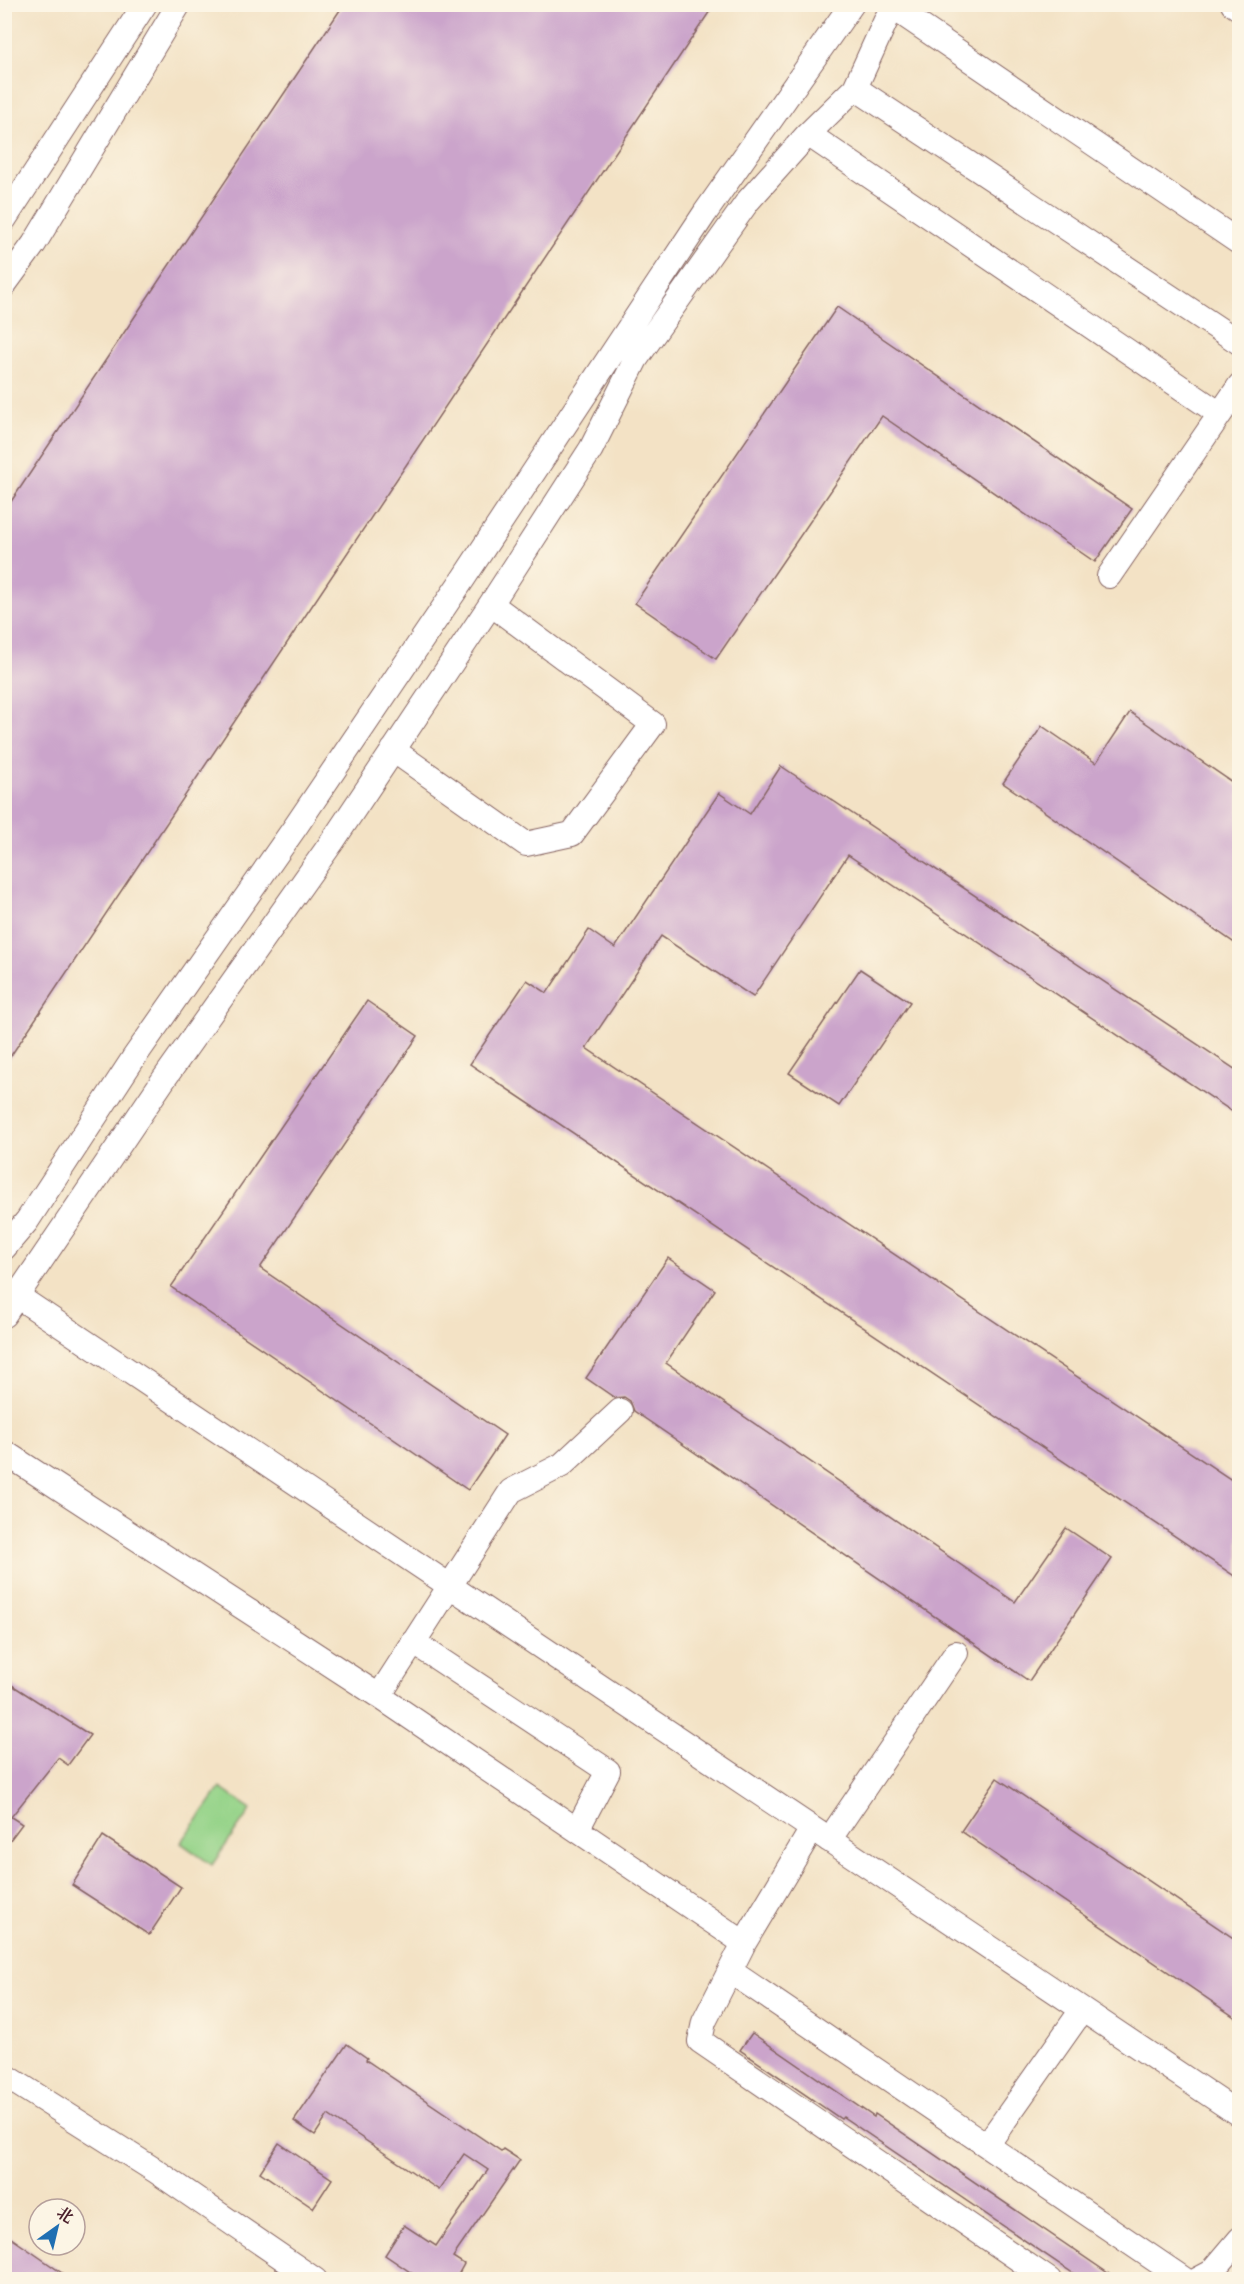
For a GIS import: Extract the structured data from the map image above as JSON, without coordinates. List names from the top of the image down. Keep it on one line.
{"north":"top right"}
